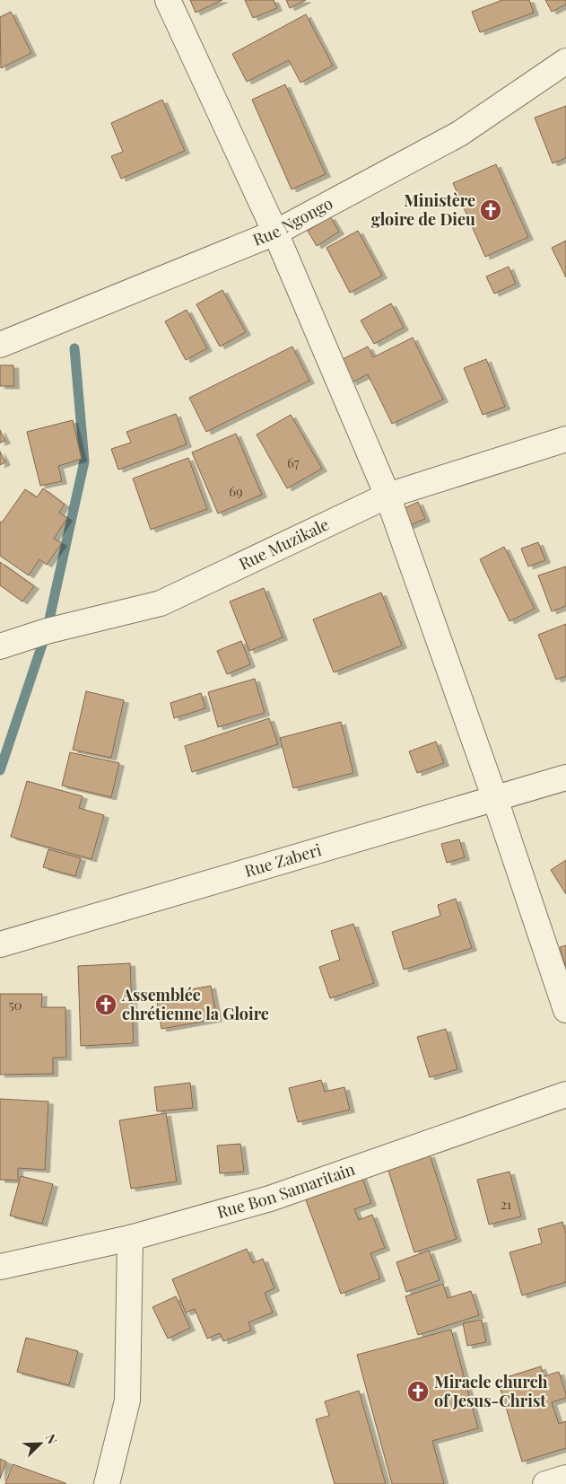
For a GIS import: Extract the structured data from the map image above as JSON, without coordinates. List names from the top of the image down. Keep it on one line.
{"streets":{"street":["Rue Ngongo","Rue Muzikale","Rue Zaberi","Rue Bon Samaritain"]},"places":{"church":["Ministère gloire de Dieu","Assemblée chrétienne la Gloire","Miracle church of Jesus-Christ"]},"house_numbers":["67","69","50","21"],"north":"top right"}
